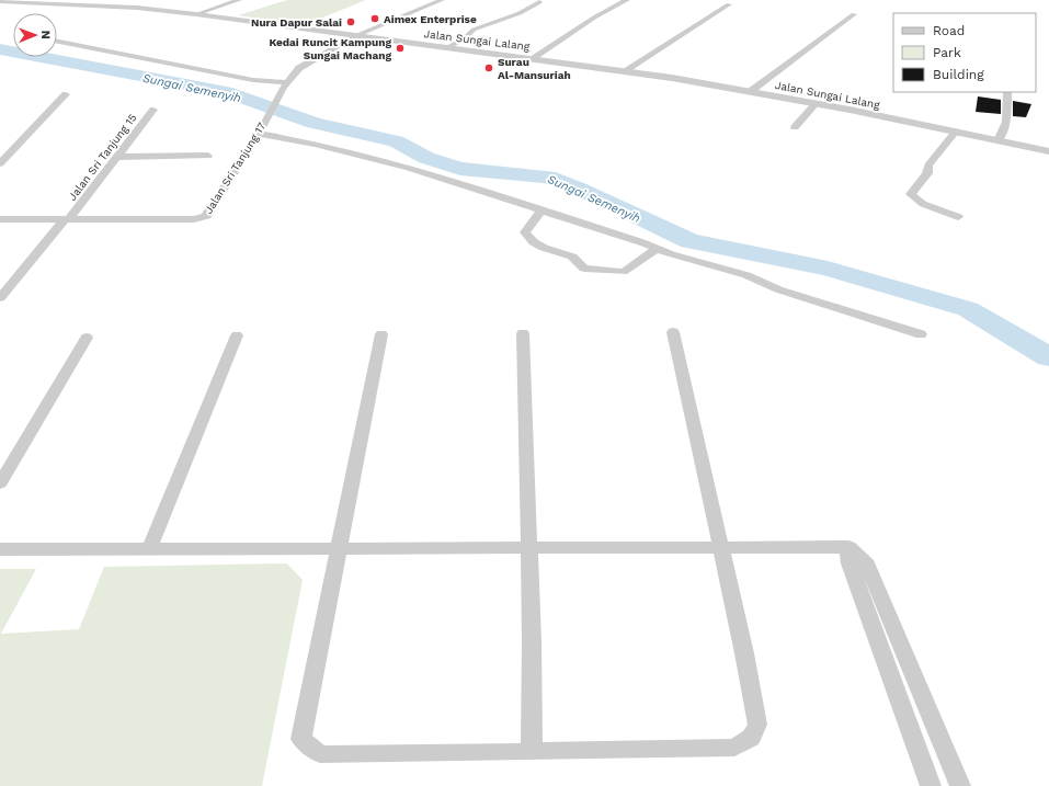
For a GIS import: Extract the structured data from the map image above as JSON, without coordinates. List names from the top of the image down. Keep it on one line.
{"streets":{"street":["Jalan Sungai Lalang","Jalan Sri Tanjung 15","Jalan Sri Tanjung 17"]},"crossings":[["Jalan Sungai Lalang","Jalan Sri Tanjung 17"],["Jalan Sri Tanjung 15","Jalan Sri Tanjung 17"]],"water":["Sungai Semenyih"],"places":["Aimex Enterprise","Nura Dapur Salai","Kedai Runcit Kampung Sungai Machang","Surau Al-Mansuriah"],"legend":["Road","Park","Building"],"north":"right"}
